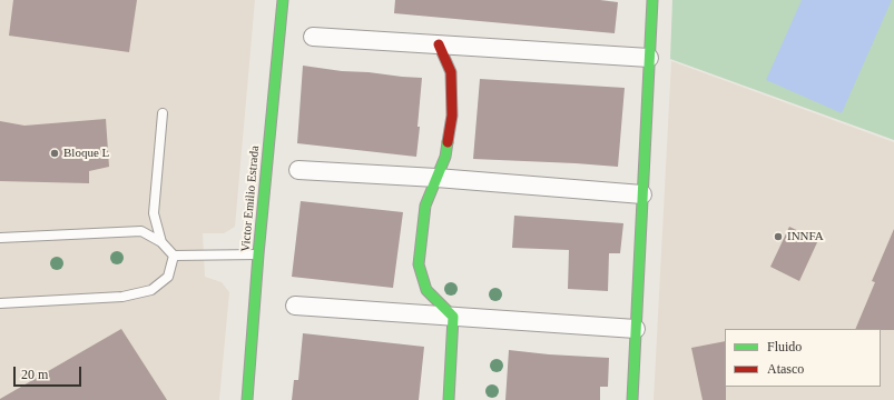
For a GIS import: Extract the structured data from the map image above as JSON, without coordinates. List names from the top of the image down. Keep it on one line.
{"streets":{"street":["Victor Emilio Estrada"]},"places":["Bloque L","INNFA"],"legend":["Fluido","Atasco"],"scale_bar":"20 m"}
